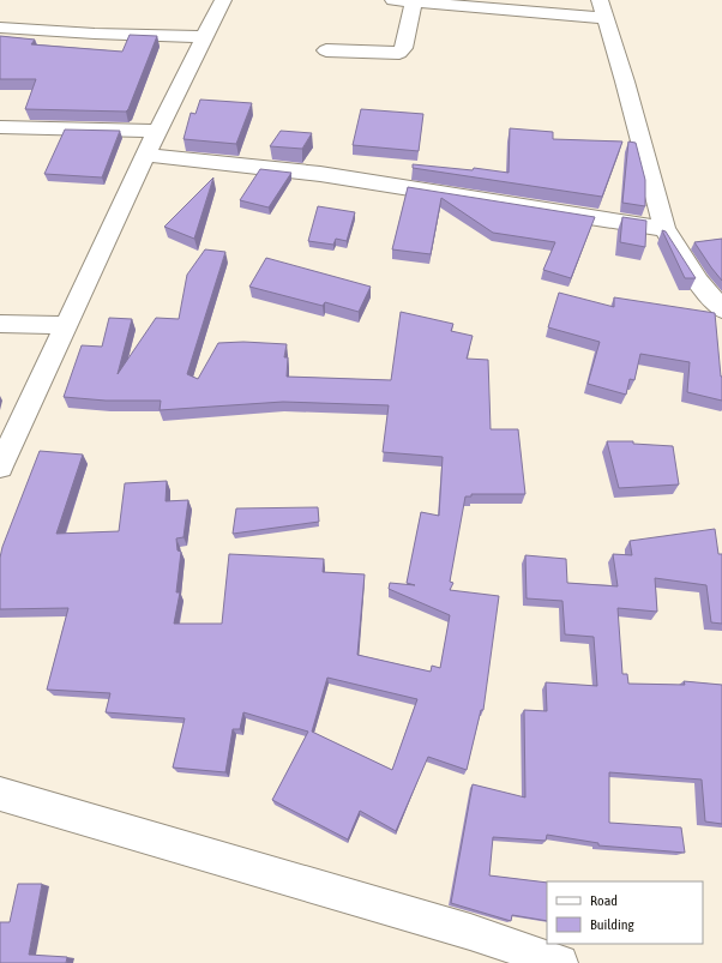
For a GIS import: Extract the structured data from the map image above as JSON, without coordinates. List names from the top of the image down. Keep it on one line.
{"legend":["Road","Building"]}
